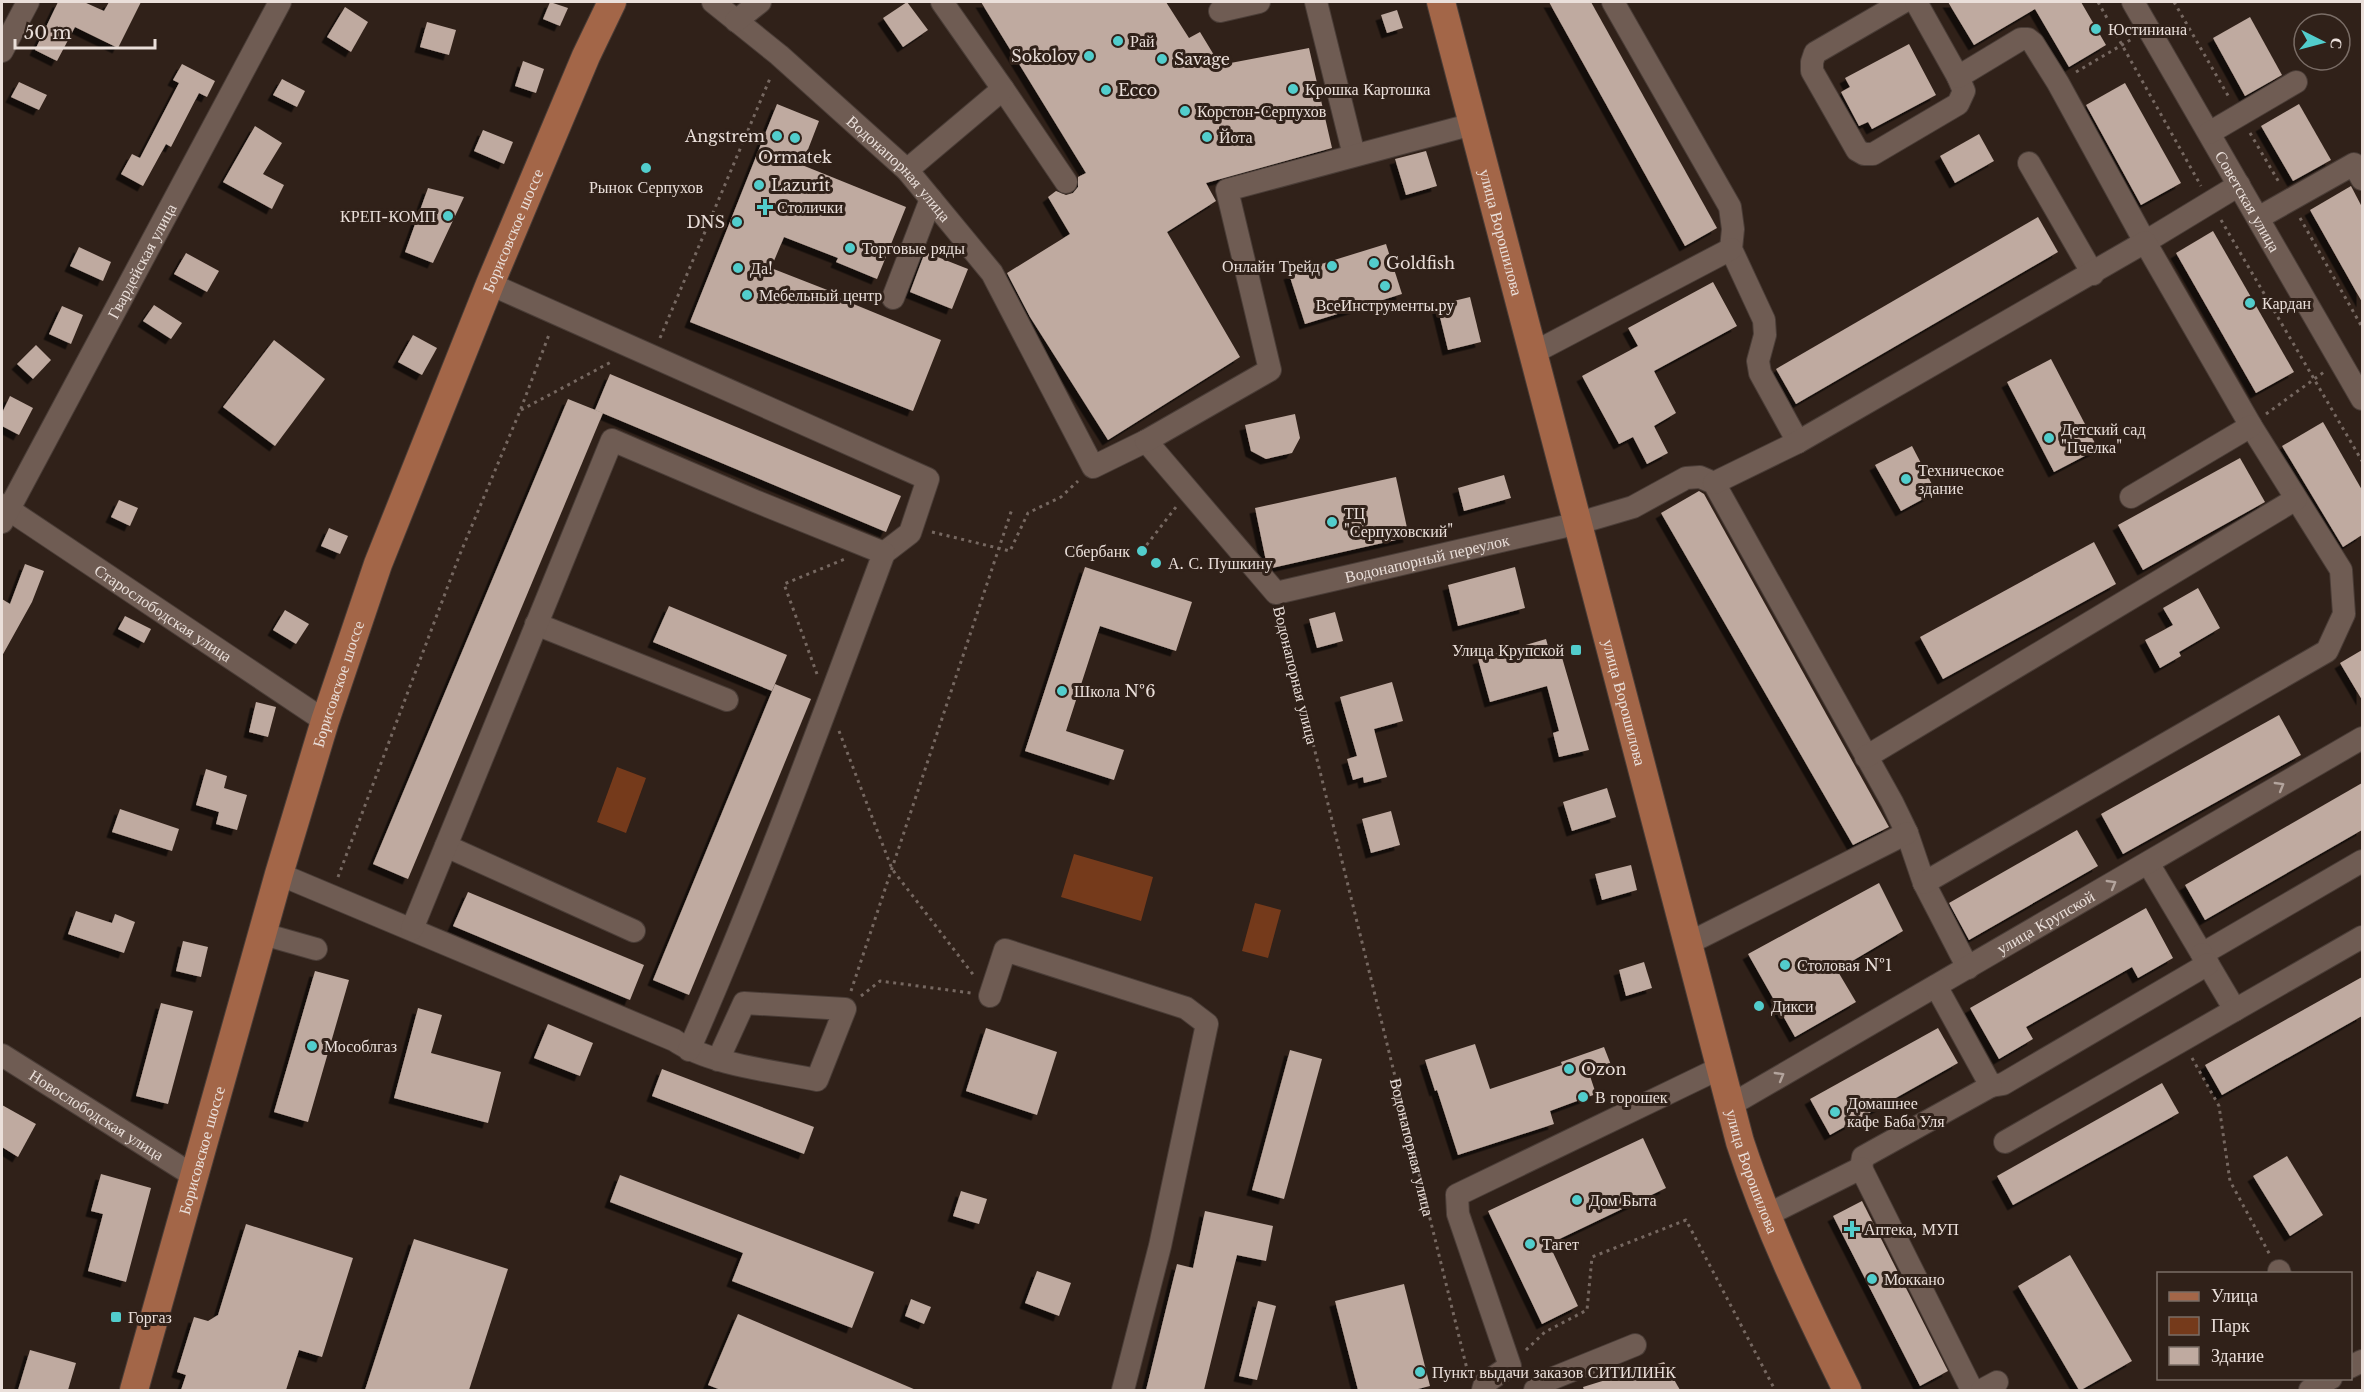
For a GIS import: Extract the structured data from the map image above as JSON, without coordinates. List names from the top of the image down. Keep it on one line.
{"streets":{"main road":["Борисовское шоссе","улица Ворошилова"],"street":["Водонапорная улица","Советская улица","Гвардейская улица","Водонапорный переулок","Старослободская улица","улица Крупской","Новослободская улица"]},"crossings":[["Водонапорная улица","Водонапорный переулок"],["Борисовское шоссе","Старослободская улица"],["Борисовское шоссе","Новослободская улица"],["улица Ворошилова","Водонапорный переулок"],["улица Ворошилова","улица Крупской"],["Гвардейская улица","Старослободская улица"]],"places":{"other":["Юстиниана","Рай","Sokolov","Savage","Крошка Картошка","Ecco","Корстон-Серпухов","Angstrem","Йота","Ormatek","Рынок Серпухов","Lazurit","КРЕП-КОМП","DNS","Торговые ряды","Goldfish","Онлайн Трейд","Да!","ВсеИнструменты.ру","Мебельный центр","Кардан","Детский сад \"Пчелка\"","Техническое здание","ТЦ \"Серпуховский\"","Сбербанк","А. С. Пушкину","Школа №6","Столовая №1","Дикси","Мособлгаз","Ozon","В горошек","Домашнее кафе Баба Уля","Дом Быта","Тагет","Моккано","Пункт выдачи заказов СИТИЛИНК"],"health":["Столички","Аптека, МУП"],"transit":["Улица Крупской","Горгаз"]},"legend":["Улица","Парк","Здание"],"scale_bar":"50 m","north":"right"}
